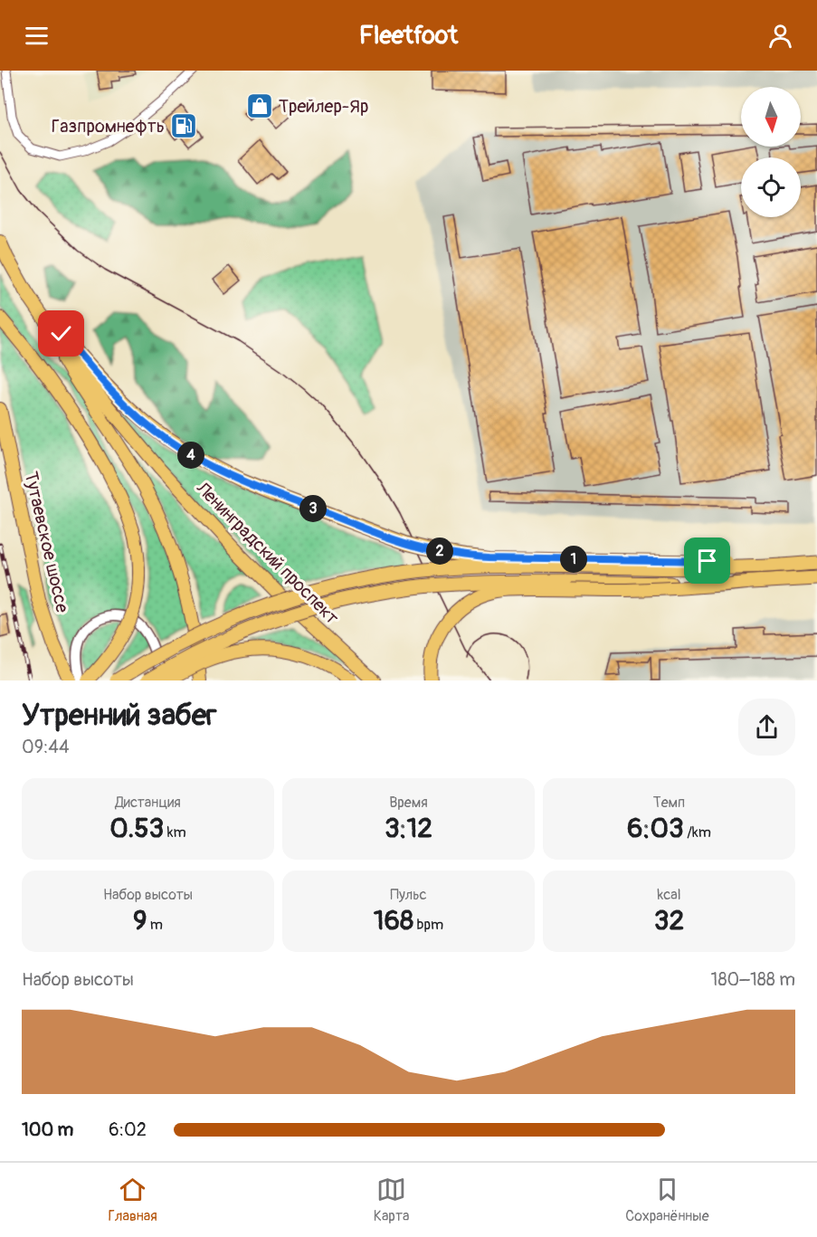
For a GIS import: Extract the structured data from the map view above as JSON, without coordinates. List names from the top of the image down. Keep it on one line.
{"streets":{"main road":["Тутаевское шоссе","Ленинградский проспект"]},"places":{"shop":["Трейлер-Яр"],"fuel station":["Газпромнефть"]},"north":"bottom","page":{"header":"Fleetfoot","pins":["4","3","2","1"],"heading":["Утренний забег","09:44"],"stats":[["Дистанция","0.53 km"],["Время","3:12"],["Темп","6:03 /km"],["Набор высоты","9 m"],["Пульс","168 bpm"],["kcal","32"]],"chart":["Набор высоты","180–188 m"],"list":[{"name":"100 m","note":"6:02"}],"tabs":["Главная","Карта","Сохранённые"]}}
